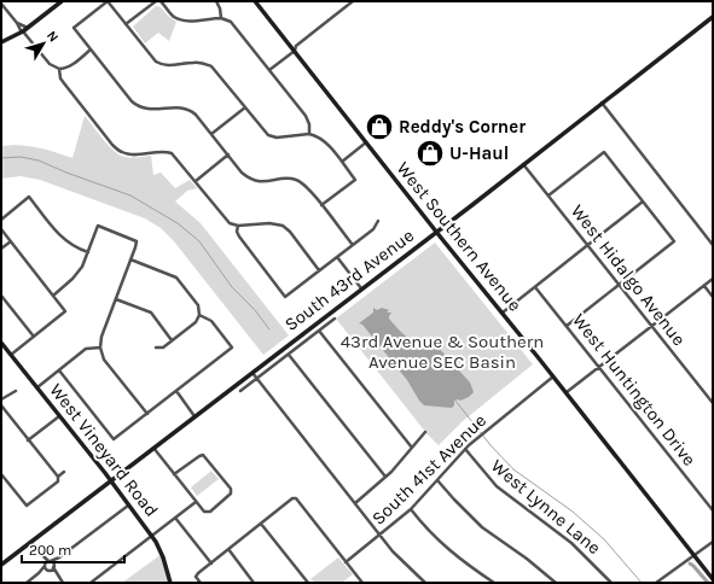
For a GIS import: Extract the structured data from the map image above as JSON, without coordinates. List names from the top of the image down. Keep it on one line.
{"streets":{"main road":["West Southern Avenue","South 43rd Avenue","West Vineyard Road"],"street":["West Hidalgo Avenue","West Huntington Drive","South 41st Avenue","West Lynne Lane"]},"crossings":[["West Southern Avenue","South 43rd Avenue"],["West Southern Avenue","South 41st Avenue"],["West Hidalgo Avenue","South 43rd Avenue"],["South 43rd Avenue","West Vineyard Road"],["South 41st Avenue","West Lynne Lane"]],"parks":["43rd Avenue & Southern Avenue SEC Basin"],"places":{"shop":["Reddy's Corner","U-Haul"]},"scale_bar":"200 m","north":"top right"}
